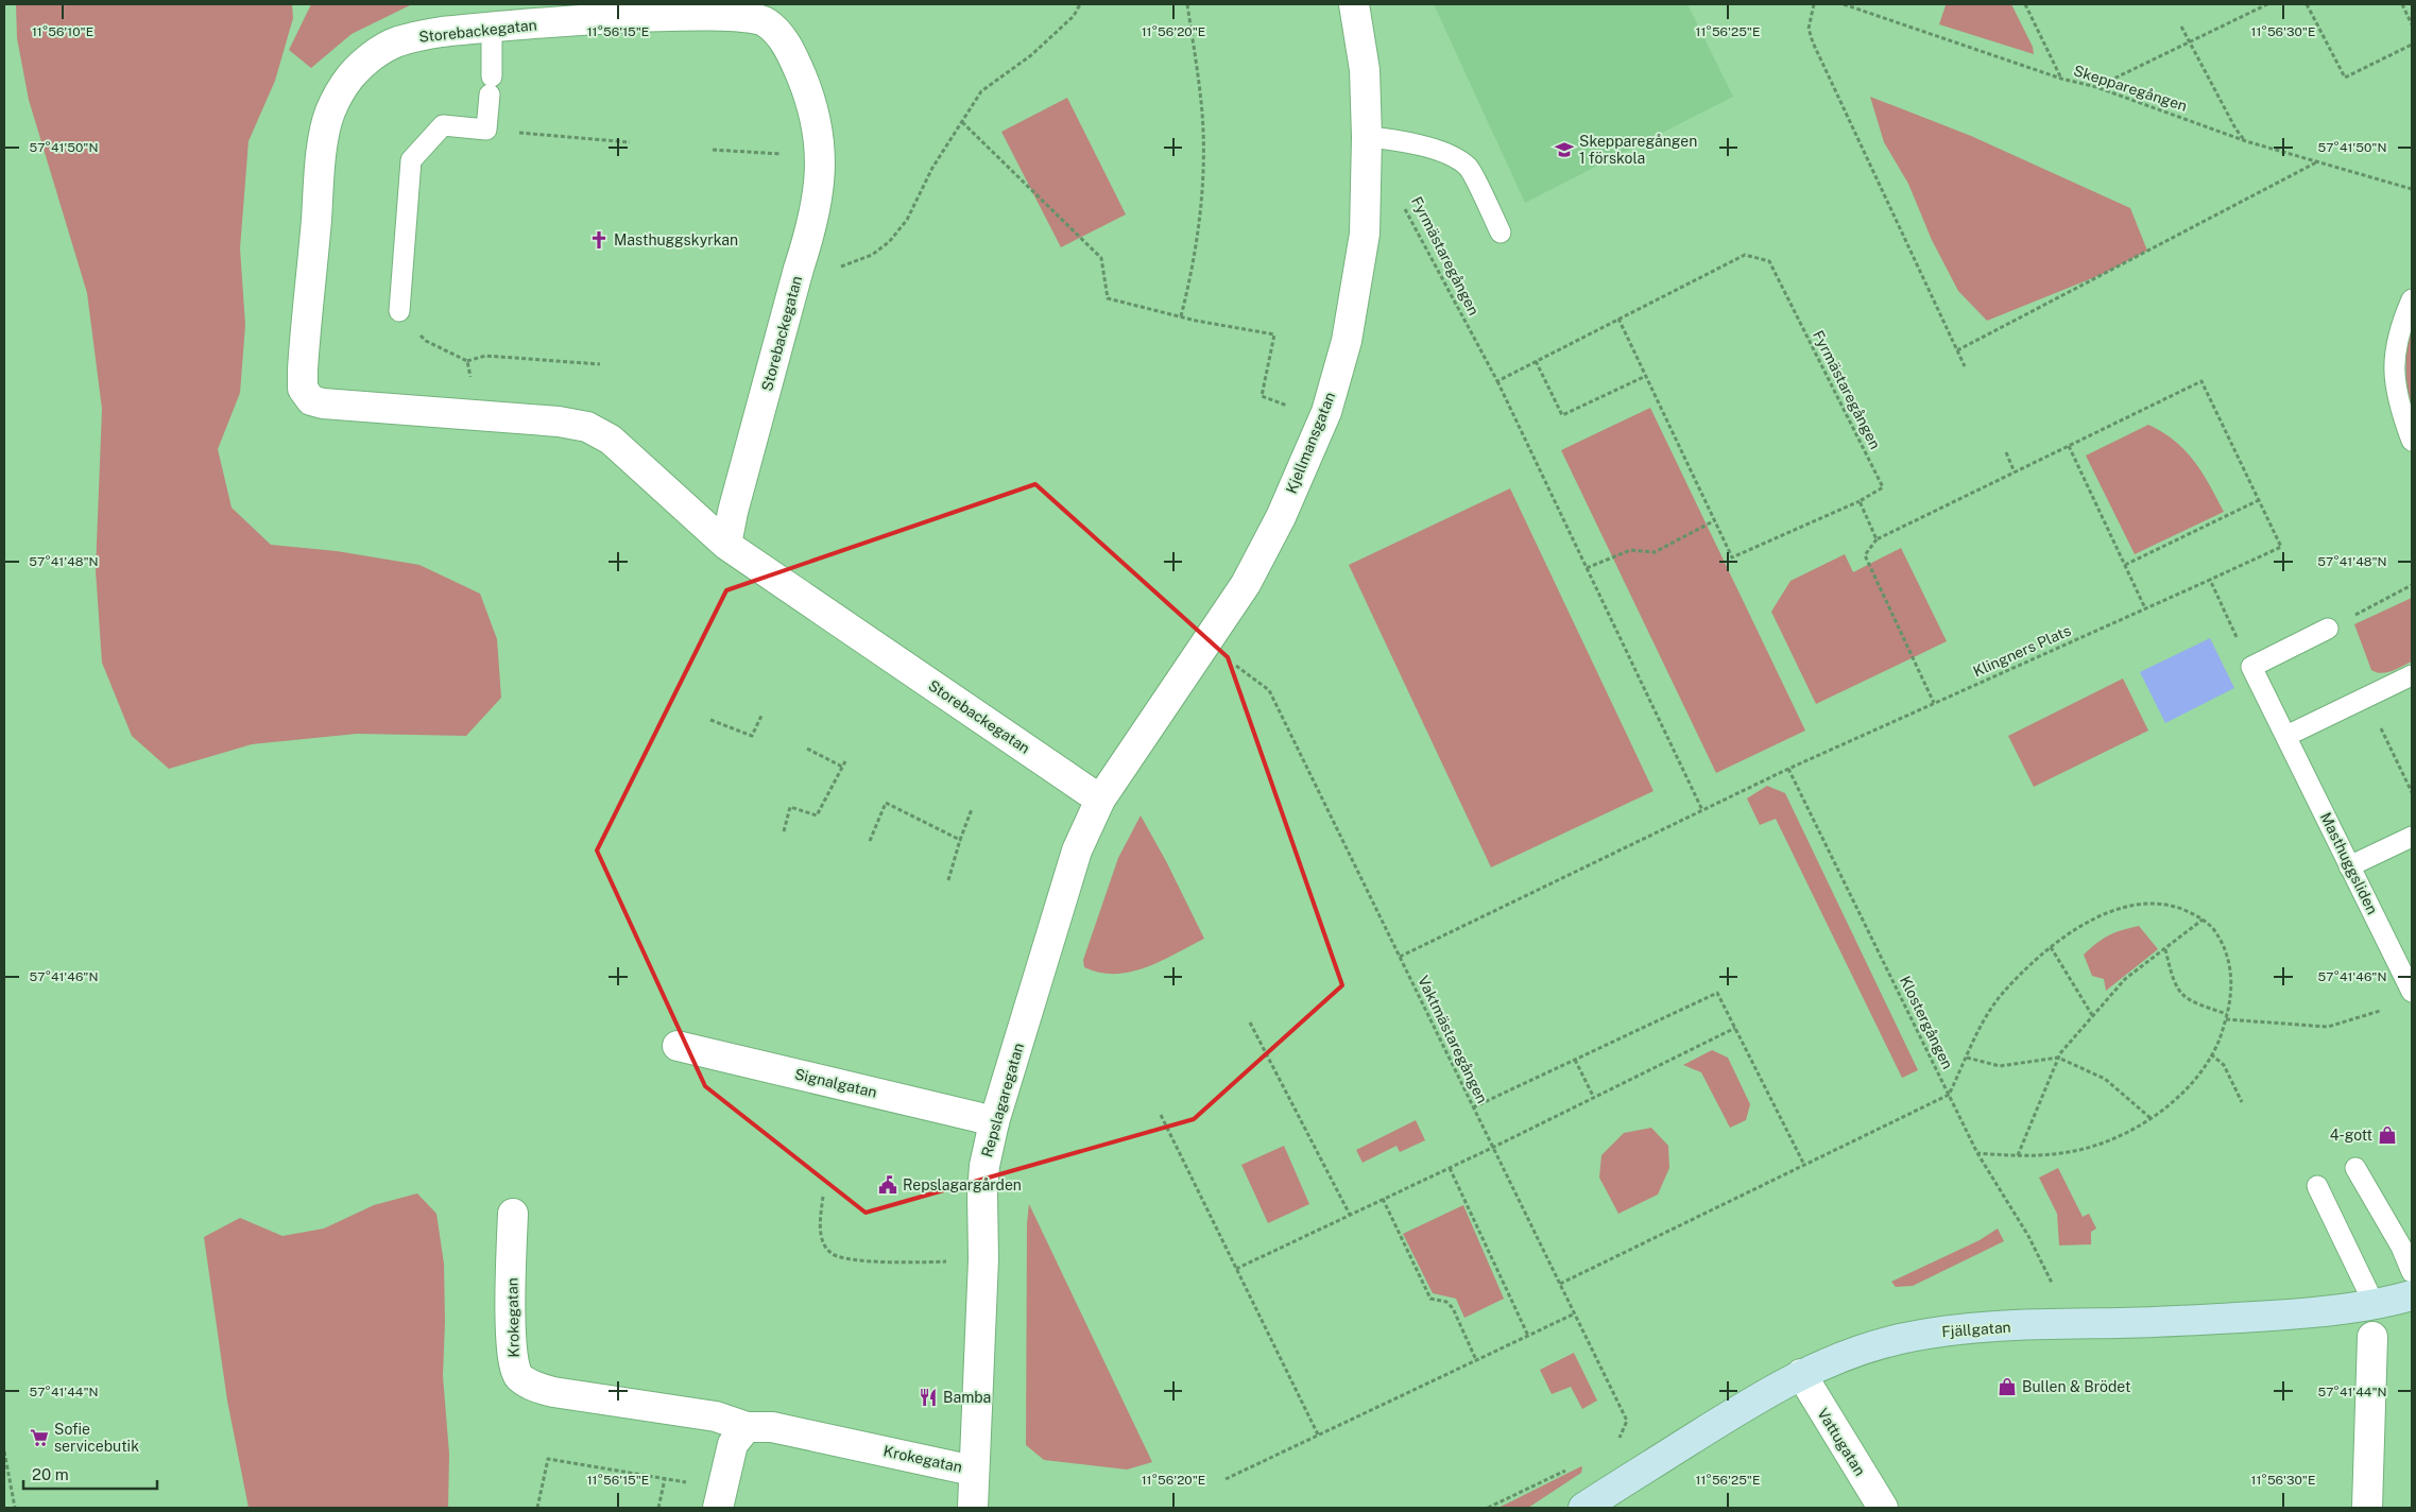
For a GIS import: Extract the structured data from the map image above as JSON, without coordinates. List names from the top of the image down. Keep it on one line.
{"streets":{"street":["Storebackegatan","Kjellmansgatan","Signalgatan","Repslagaregatan","Krokegatan","Fjällgatan","Vattugatan"],"lane":["Masthuggsliden"],"path":["Skepparegången","Fyrmästaregången","Klingners Plats","Klostergången","Vaktmästaregången"]},"crossings":[["Storebackegatan","Kjellmansgatan"],["Storebackegatan","Repslagaregatan"],["Kjellmansgatan","Repslagaregatan"],["Klingners Plats","Klostergången"],["Klingners Plats","Vaktmästaregången"],["Signalgatan","Repslagaregatan"],["Repslagaregatan","Krokegatan"],["Fjällgatan","Vattugatan"]],"places":{"school or university":["Skepparegången 1 förskola"],"church":["Masthuggskyrkan"],"shop":["4-gott","Bullen & Brödet"],"public building":["Repslagargården"],"restaurant":["Bamba"],"supermarket":["Sofie servicebutik"]},"scale_bar":"20 m","coordinates":["11°56'10\"E","11°56'15\"E","11°56'20\"E","11°56'25\"E","11°56'30\"E","57°41'50\"N","57°41'48\"N","57°41'46\"N","57°41'44\"N"]}
